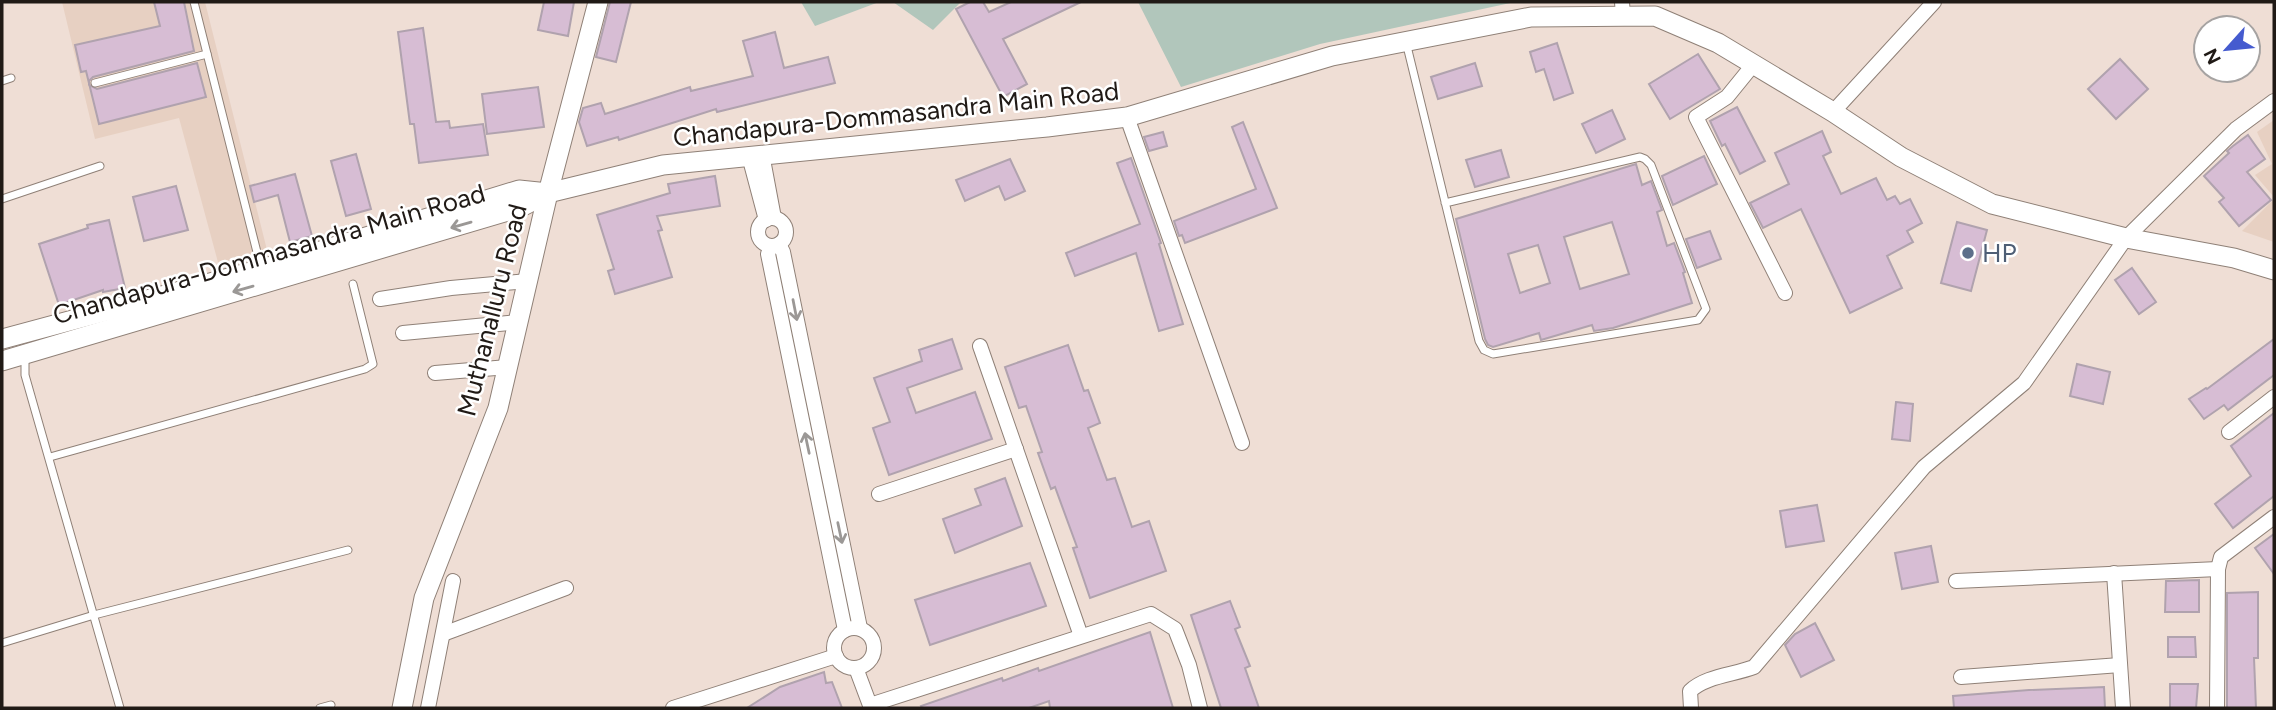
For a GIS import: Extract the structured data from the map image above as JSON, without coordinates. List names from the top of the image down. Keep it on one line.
{"streets":{"main road":["Chandapura-Dommasandra Main Road","Muthanalluru Road"]},"crossings":[["Chandapura-Dommasandra Main Road","Muthanalluru Road"]],"places":["HP"],"north":"bottom left"}
